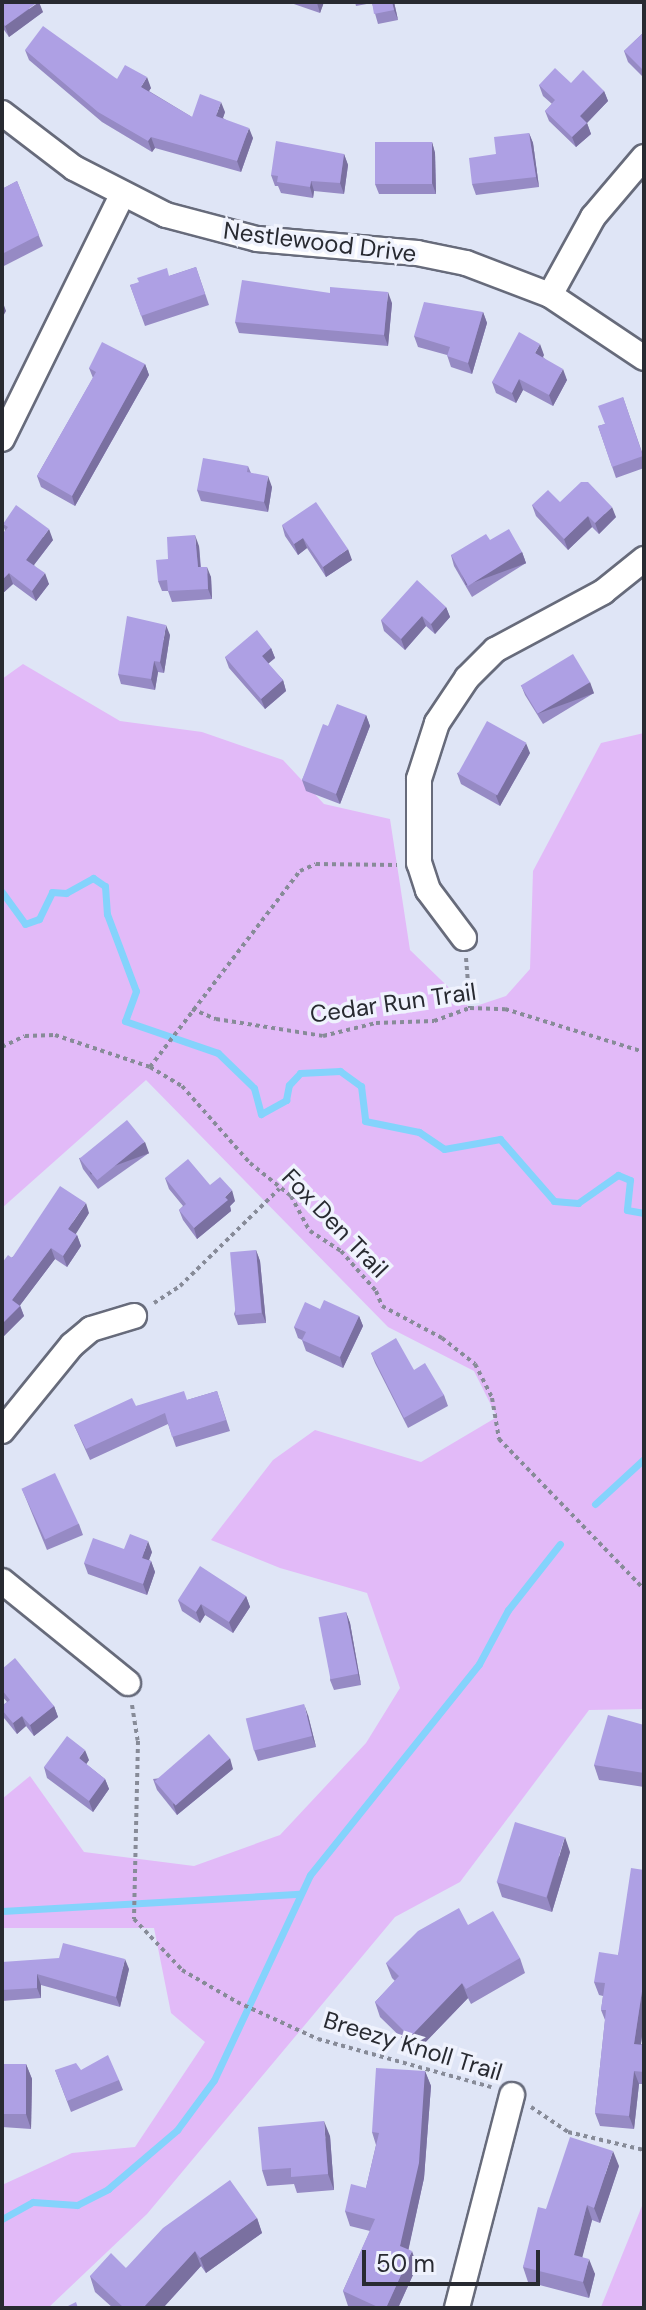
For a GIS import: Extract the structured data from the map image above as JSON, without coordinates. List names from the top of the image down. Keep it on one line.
{"streets":{"street":["Nestlewood Drive"],"path":["Cedar Run Trail","Fox Den Trail","Breezy Knoll Trail"]},"scale_bar":"50 m"}
